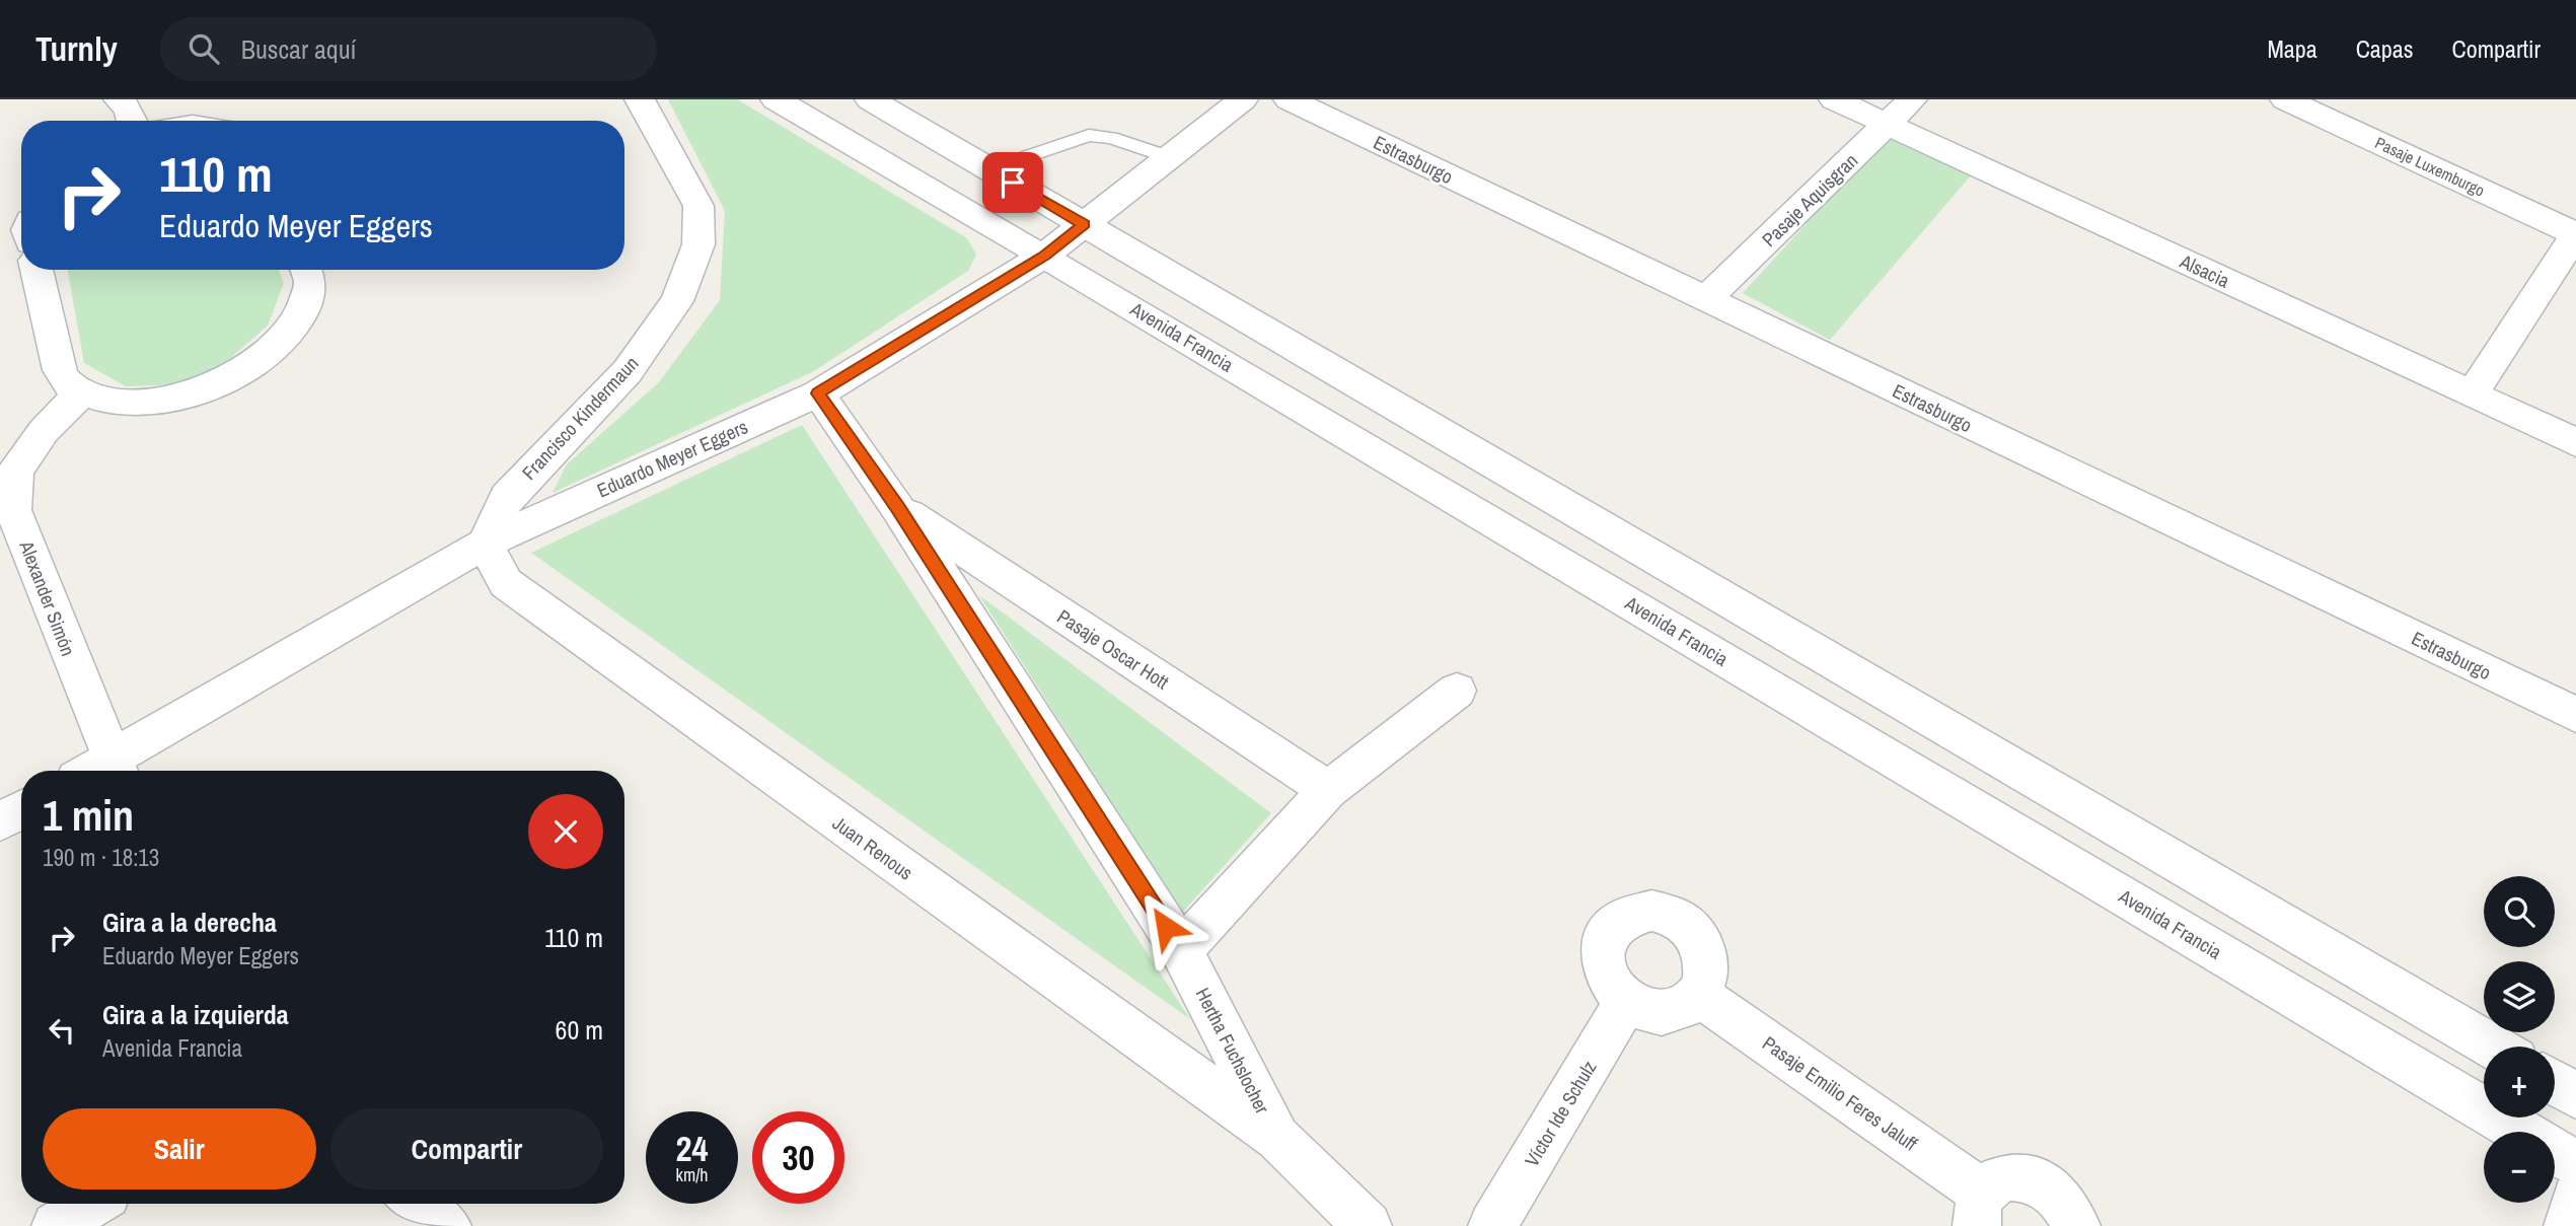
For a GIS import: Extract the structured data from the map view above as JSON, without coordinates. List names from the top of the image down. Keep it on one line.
{"streets":{"street":["Estrasburgo","Pasaje Luxemburgo","Pasaje Aquisgran","Alsacia","Avenida Francia","Francisco Kindermaun","Eduardo Meyer Eggers","Alexander Simón","Pasaje Oscar Hott","Juan Renous","Hertha Fuchslocher","Pasaje Emilio Feres Jaluff","Víctor Ide Schulz"]},"crossings":[["Estrasburgo","Pasaje Aquisgran"],["Pasaje Luxemburgo","Alsacia"],["Pasaje Aquisgran","Alsacia"],["Avenida Francia","Eduardo Meyer Eggers"],["Francisco Kindermaun","Eduardo Meyer Eggers"],["Francisco Kindermaun","Juan Renous"],["Eduardo Meyer Eggers","Alexander Simón"],["Eduardo Meyer Eggers","Juan Renous"],["Eduardo Meyer Eggers","Hertha Fuchslocher"],["Pasaje Oscar Hott","Hertha Fuchslocher"],["Juan Renous","Hertha Fuchslocher"],["Pasaje Emilio Feres Jaluff","Víctor Ide Schulz"]],"page":{"header":"Turnly","search":"Buscar aquí","nav":["Mapa","Capas","Compartir"],"turn":["110 m","Eduardo Meyer Eggers"],"heading":["1 min","190 m · 18:13"],"map_buttons":["+","−"],"list":[{"name":"Gira a la derecha","note":"Eduardo Meyer Eggers","value":"110 m"},{"name":"Gira a la izquierda","note":"Avenida Francia","value":"60 m"}],"buttons":["Salir","Compartir"],"speed":"24 km/h","limit":"30"}}
